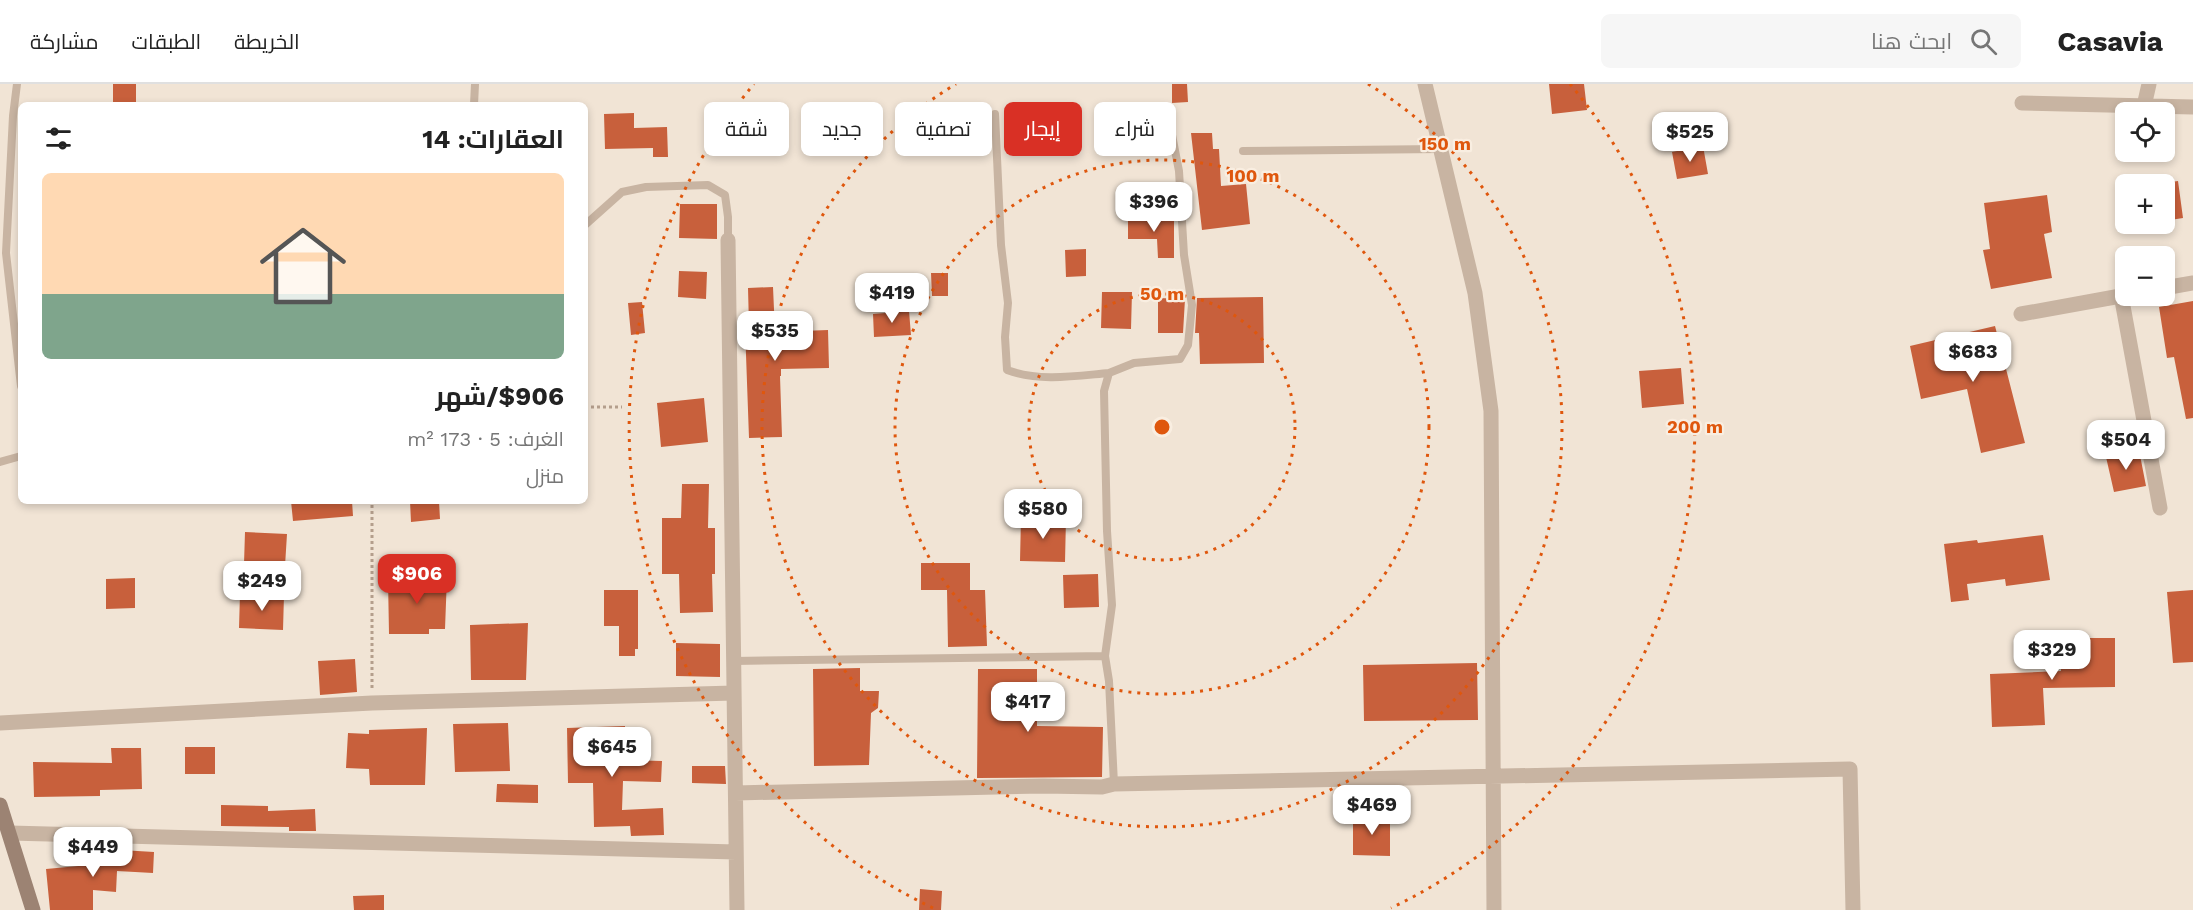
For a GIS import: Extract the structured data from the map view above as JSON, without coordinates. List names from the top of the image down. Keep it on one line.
{"page":{"header":"Casavia","search":"ابحث هنا","nav":["الخريطة","الطبقات","مشاركة"],"map_buttons":["+","−"],"chip":["شراء","إيجار","تصفية","جديد","شقة"],"heading":"العقارات: 14","price":["$525","$396","$419","$535","$683","$504","$580","$906","$249","$329","$417","$645","$469","$449"],"list":[{"name":"$906/شهر","note":"الغرف: 5 · 173 m² · منزل"}]},"rings":["150 m","100 m","50 m","200 m"]}
